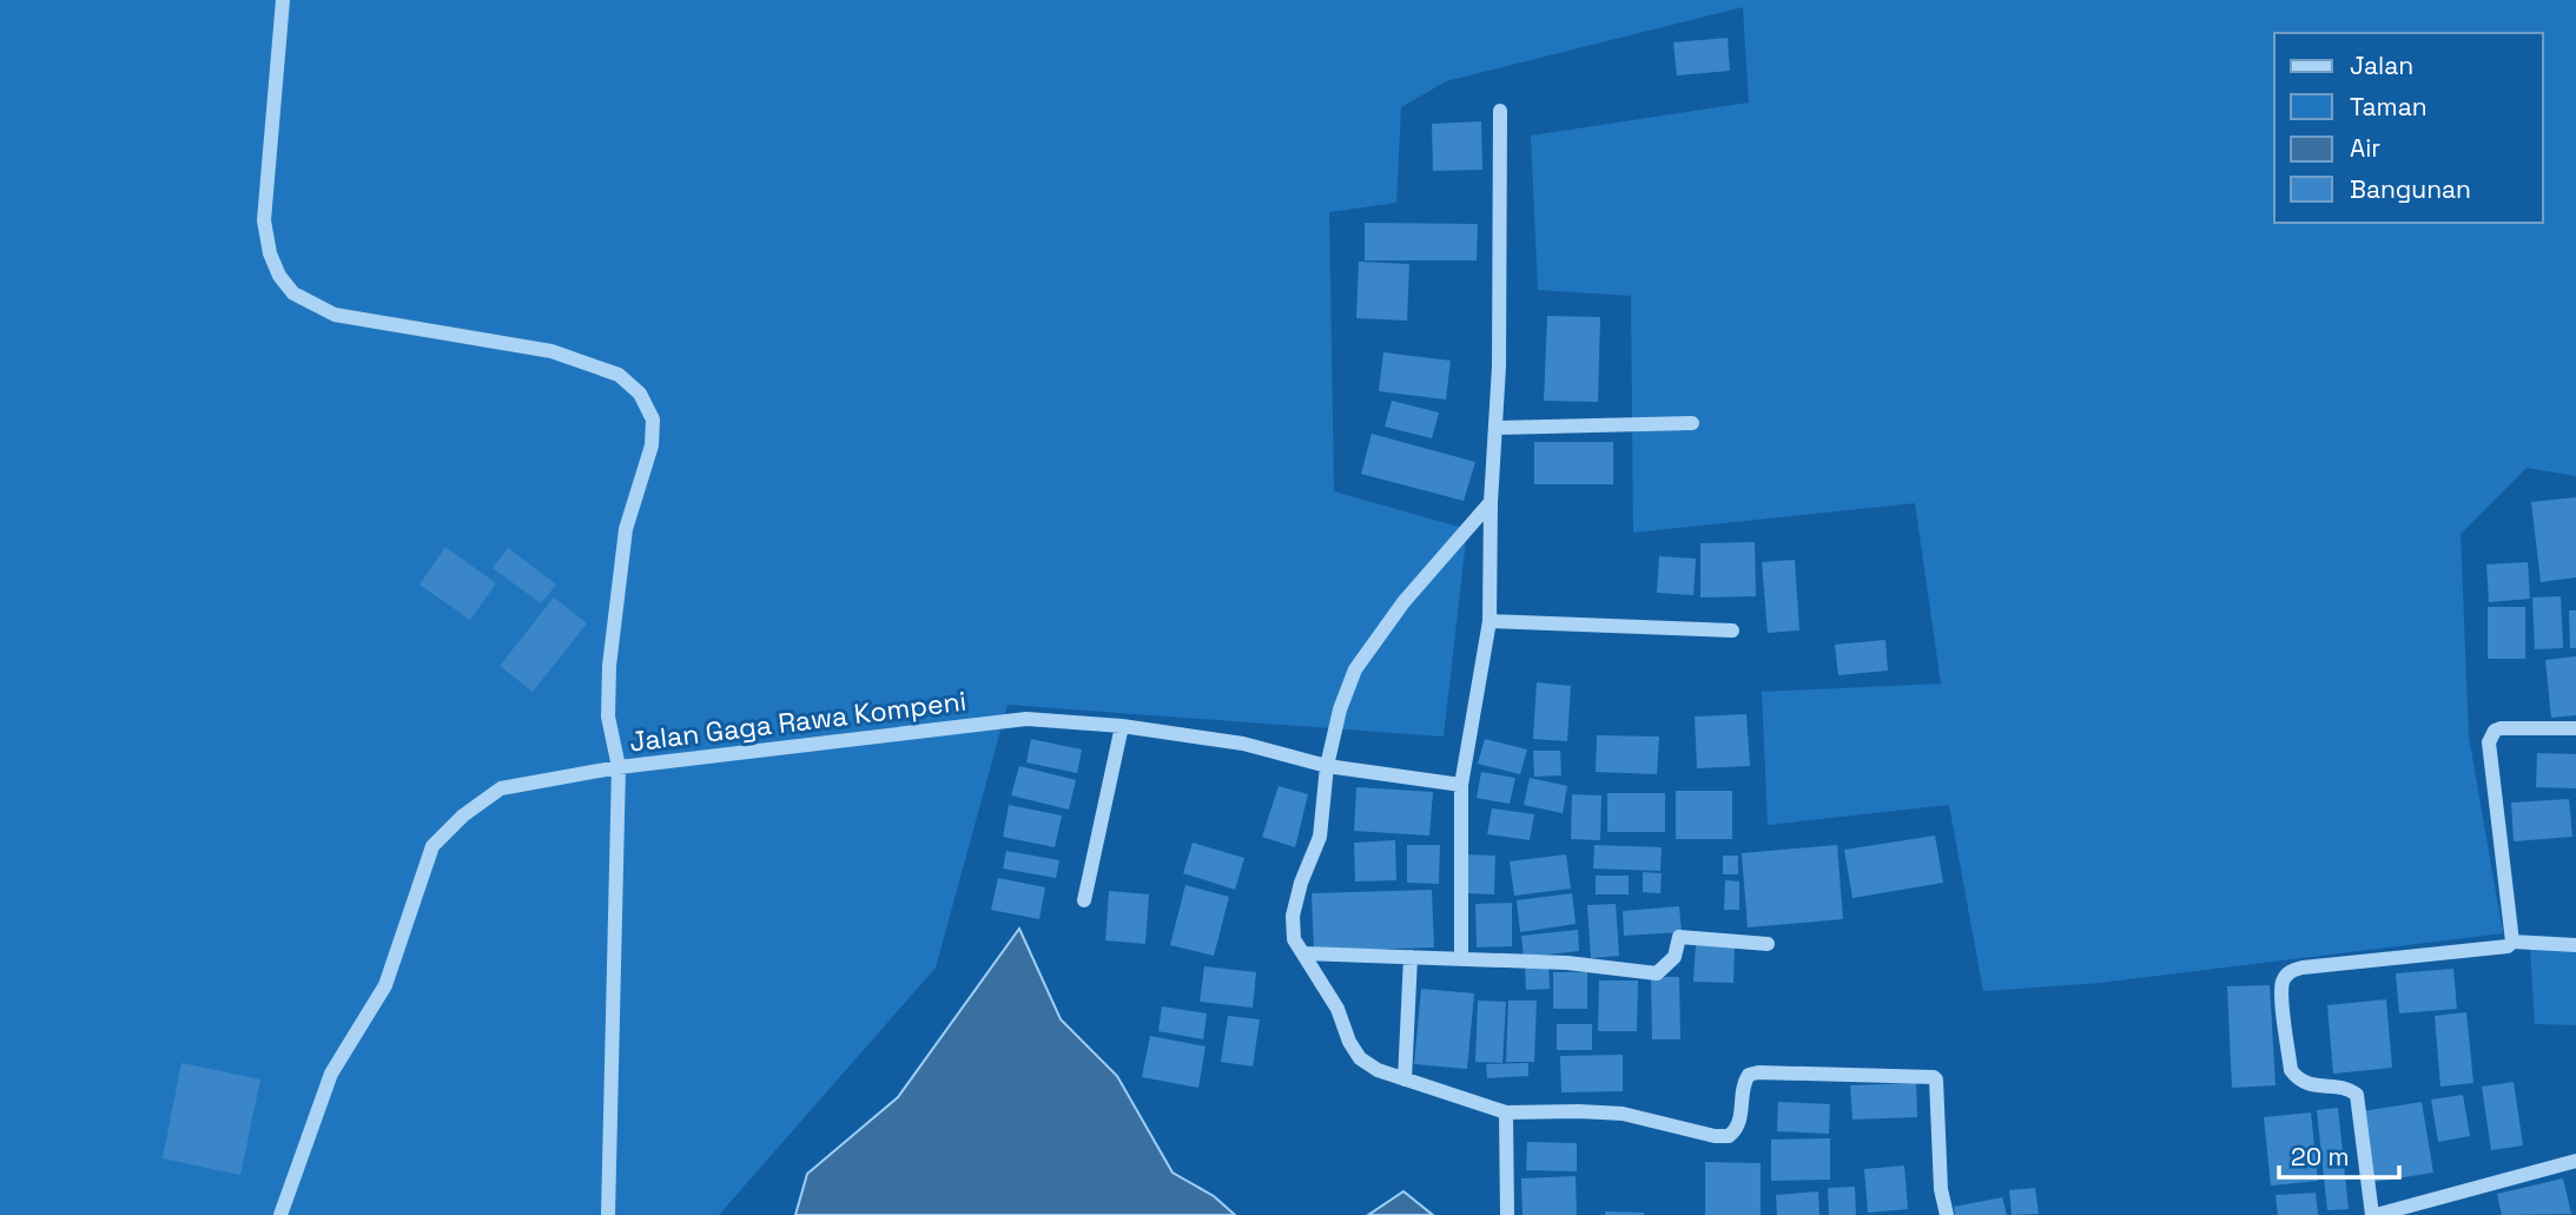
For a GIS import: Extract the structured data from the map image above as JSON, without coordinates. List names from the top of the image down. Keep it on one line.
{"streets":{"street":["Jalan Gaga Rawa Kompeni"]},"legend":["Jalan","Taman","Air","Bangunan"],"scale_bar":"20 m"}
